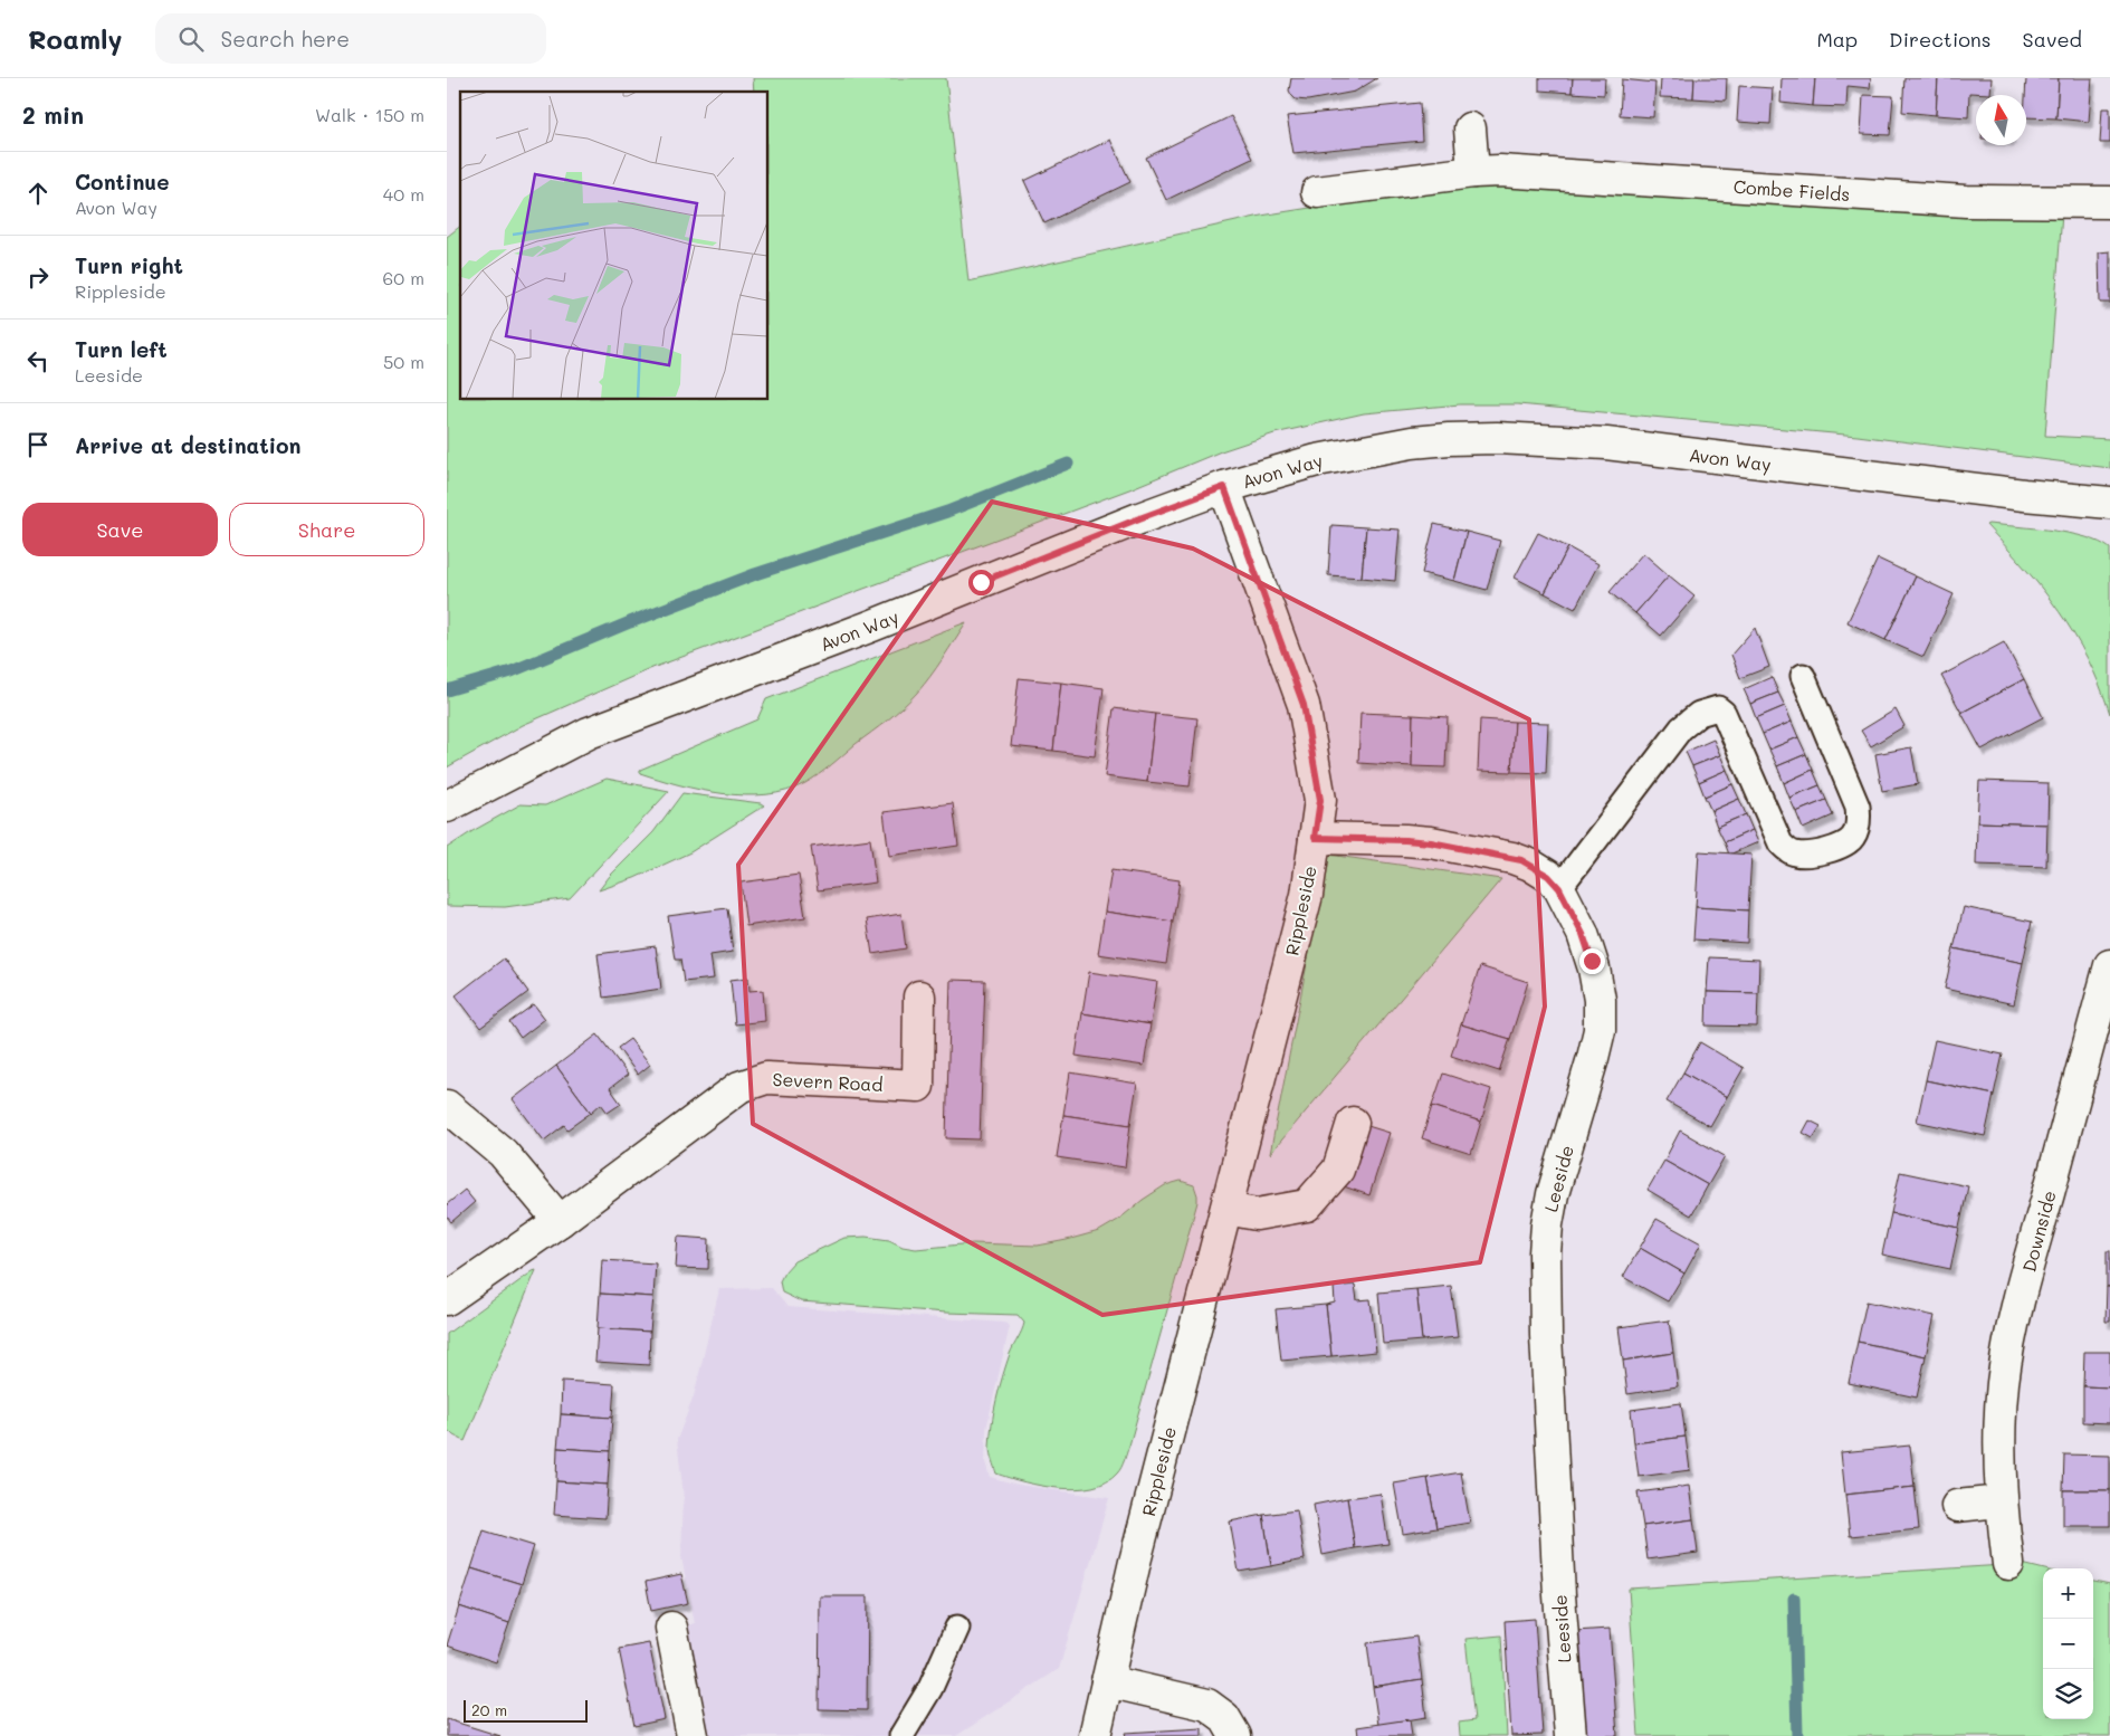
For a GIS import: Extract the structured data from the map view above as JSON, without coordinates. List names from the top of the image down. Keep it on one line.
{"streets":{"street":["Combe Fields","Avon Way","Rippleside","Severn Road","Leeside","Downside"]},"crossings":[["Avon Way","Rippleside"],["Rippleside","Leeside"]],"scale_bar":"20 m","north":"top","page":{"header":"Roamly","search":"Search here","nav":["Map","Directions","Saved"],"heading":["2 min","Walk · 150 m"],"list":[["Continue","Avon Way","40 m"],["Turn right","Rippleside","60 m"],["Turn left","Leeside","50 m"],"Arrive at destination"],"buttons":["Save","Share"],"map_buttons":["+","−"],"scale":"20 m"}}
